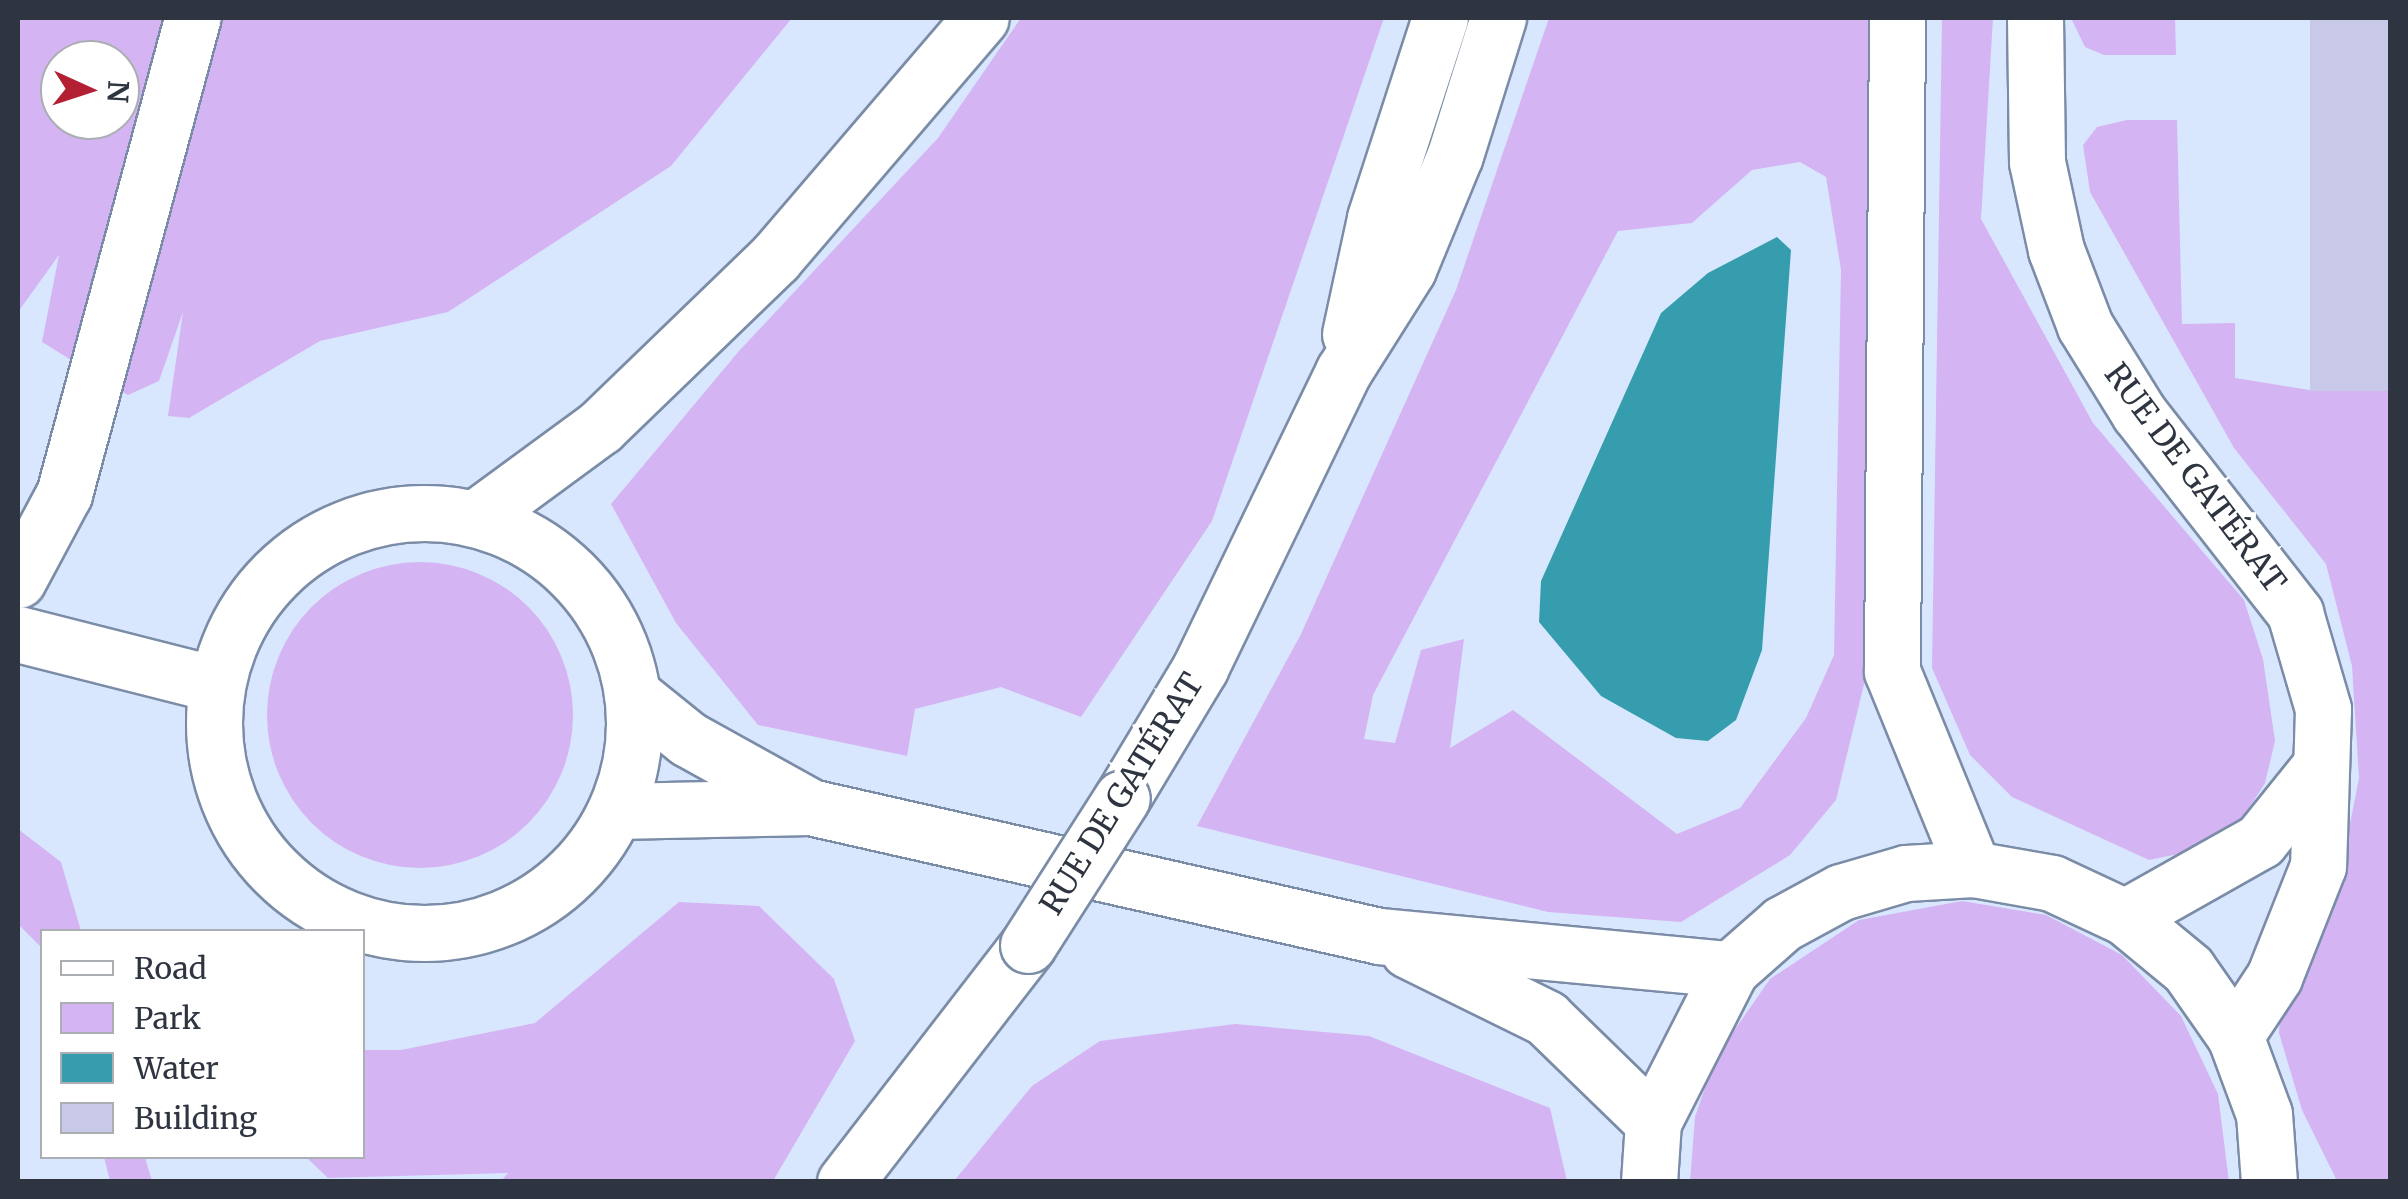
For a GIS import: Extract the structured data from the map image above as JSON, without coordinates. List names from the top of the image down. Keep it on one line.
{"streets":{"street":["RUE DE GATÉRAT"]},"legend":["Road","Park","Water","Building"],"north":"right"}
